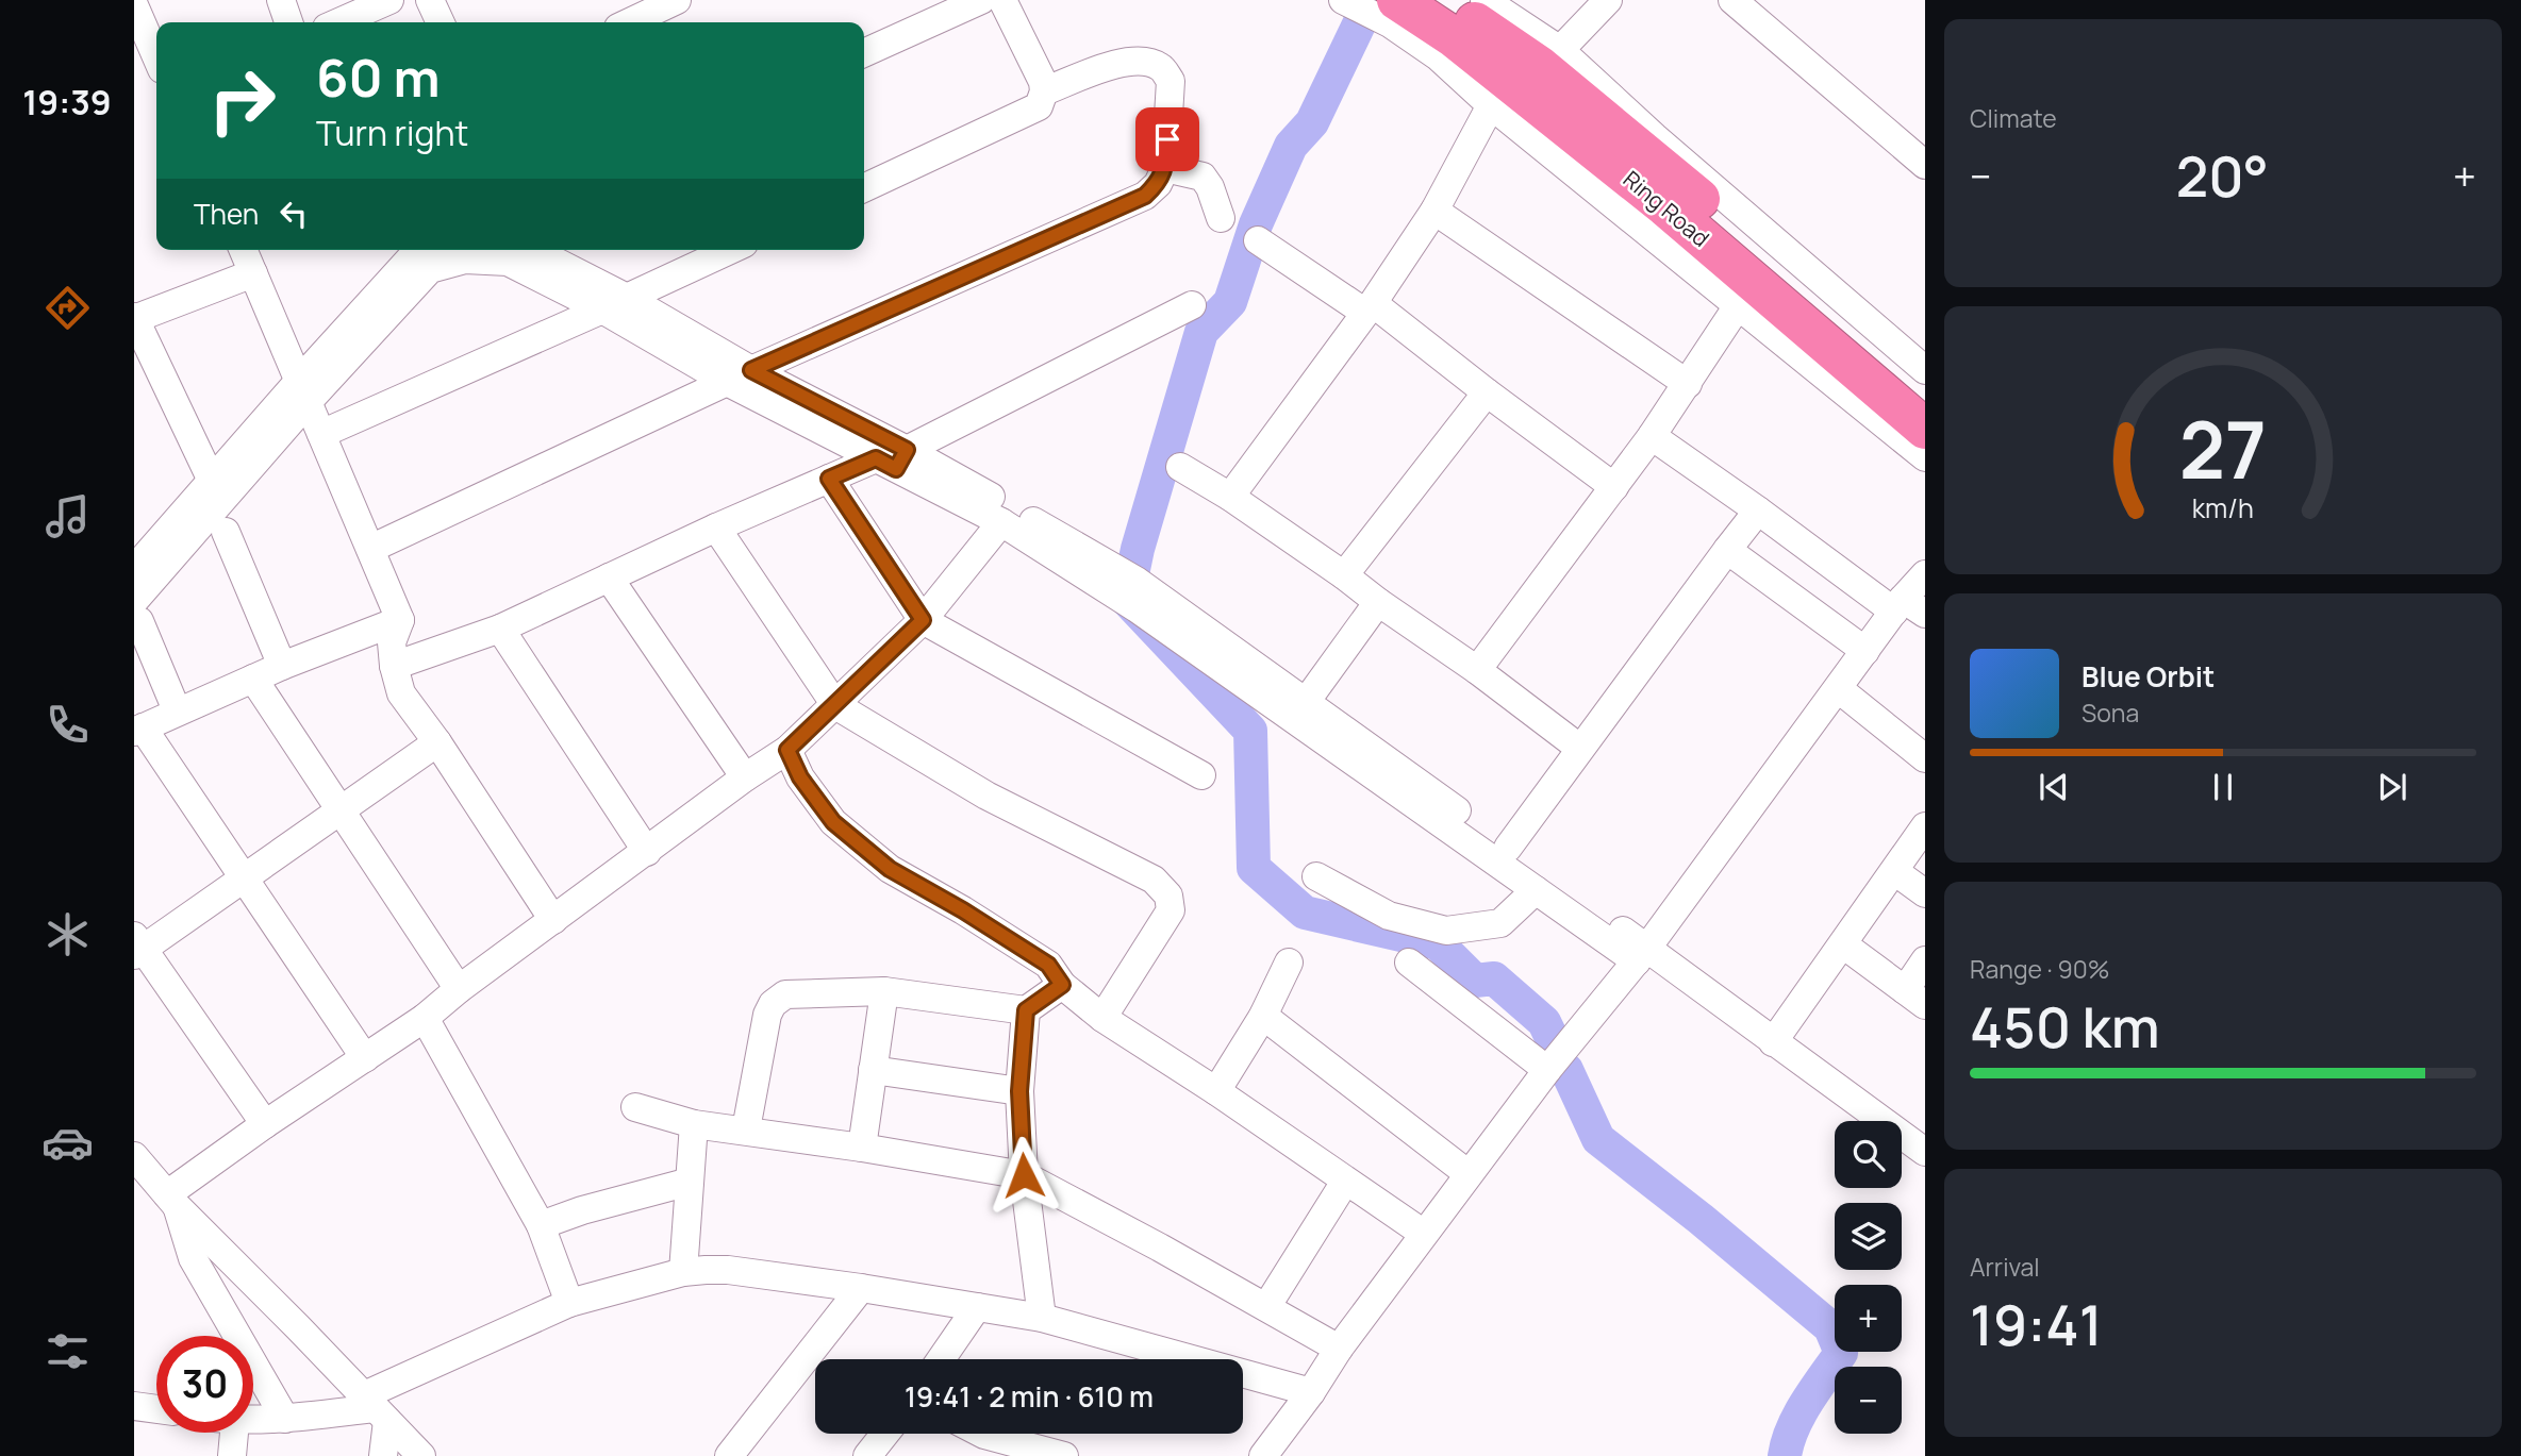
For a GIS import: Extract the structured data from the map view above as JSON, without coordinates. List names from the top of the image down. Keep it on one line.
{"streets":{"highway":["Ring Road"]},"page":{"tabs":"19:39","tile":["Climate",["Range · 90%","450 km"],["Arrival","19:41"]],"turn":["60 m","Turn right"],"heat":["−","20°","+"],"then":"Then","song":["Blue Orbit","Sona"],"map_buttons":["+","−"],"limit":"30","trip":"19:41 · 2 min · 610 m","gauge":["27","km/h"]}}
